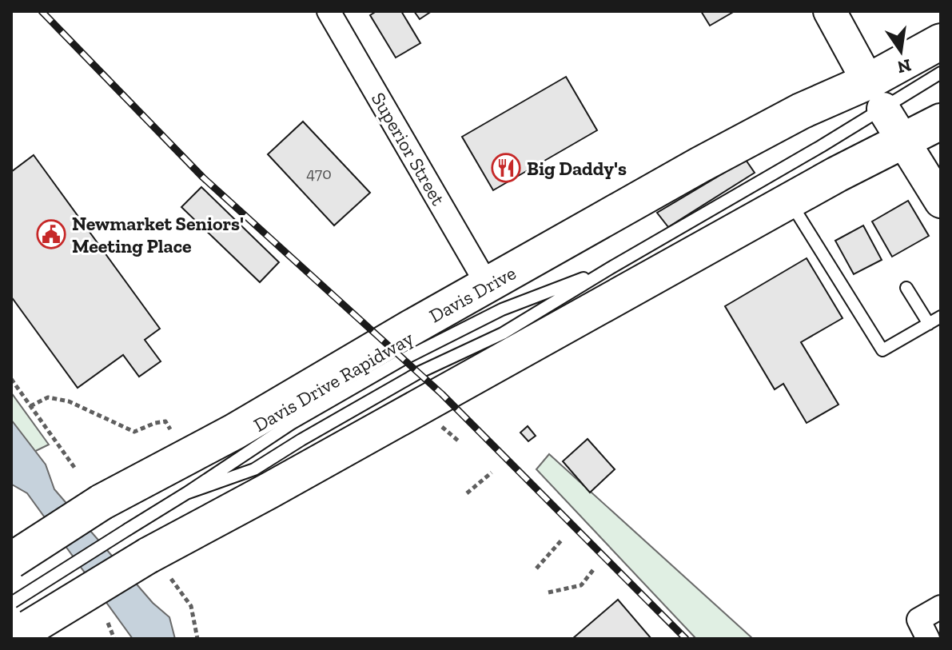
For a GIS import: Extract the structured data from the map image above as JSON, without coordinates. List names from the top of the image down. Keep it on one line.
{"streets":{"main road":["Davis Drive"],"street":["Superior Street"],"lane":["Davis Drive Rapidway"]},"crossings":[["Superior Street","Davis Drive"],["Davis Drive","Davis Drive Rapidway"]],"places":{"restaurant":["Big Daddy's"],"public building":["Newmarket Seniors' Meeting Place"]},"house_numbers":["470"],"north":"bottom"}
